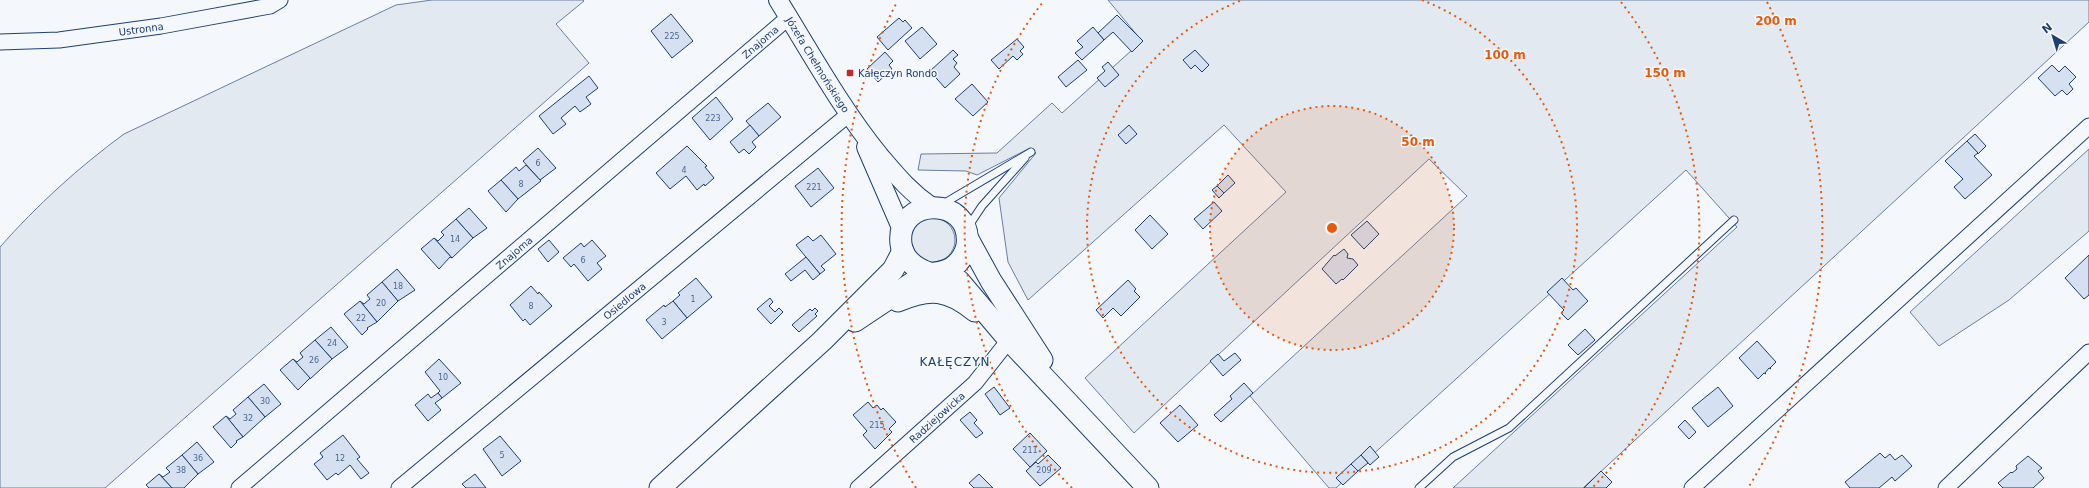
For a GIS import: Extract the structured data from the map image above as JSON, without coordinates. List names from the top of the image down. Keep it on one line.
{"streets":{"street":["Ustronna","Znajoma","Józefa Chełmońskiego","Osiedlowa","Radziejowicka"]},"crossings":[["Znajoma","Józefa Chełmońskiego"],["Józefa Chełmońskiego","Osiedlowa"]],"districts":["KAŁĘCZYN"],"places":{"transit":["Kałęczyn Rondo"]},"house_numbers":["225","223","6","4","8","221","14","6","18","1","20","8","22","3","24","26","10","30","32","215","211","5","36","12","38","209"],"north":"top left","rings":["200 m","100 m","150 m","50 m"]}
